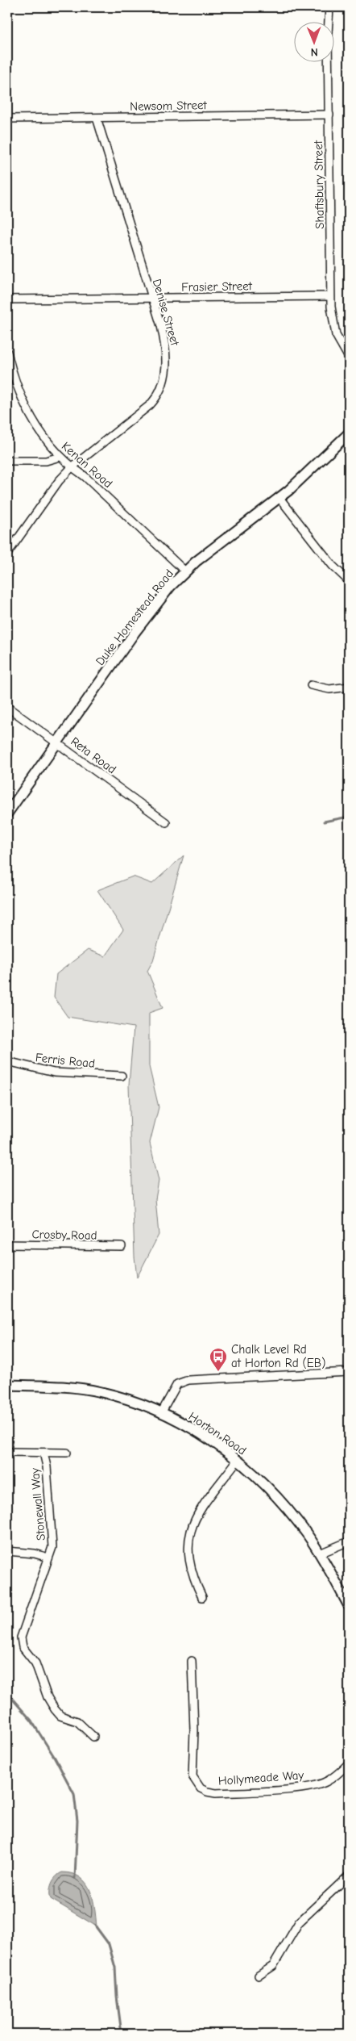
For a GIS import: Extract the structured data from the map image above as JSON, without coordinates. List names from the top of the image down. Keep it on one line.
{"streets":{"street":["Newsom Street","Shaftsbury Street","Frasier Street","Denise Street","Kenan Road","Duke Homestead Road","Reta Road","Ferris Road","Crosby Road","Horton Road","Stonewall Way","Hollymeade Way"]},"crossings":[["Newsom Street","Shaftsbury Street"],["Newsom Street","Denise Street"],["Shaftsbury Street","Frasier Street"],["Frasier Street","Denise Street"],["Denise Street","Kenan Road"],["Kenan Road","Duke Homestead Road"],["Duke Homestead Road","Reta Road"]],"places":{"bus stop":["Chalk Level Rd at Horton Rd (EB)"]},"north":"bottom"}
